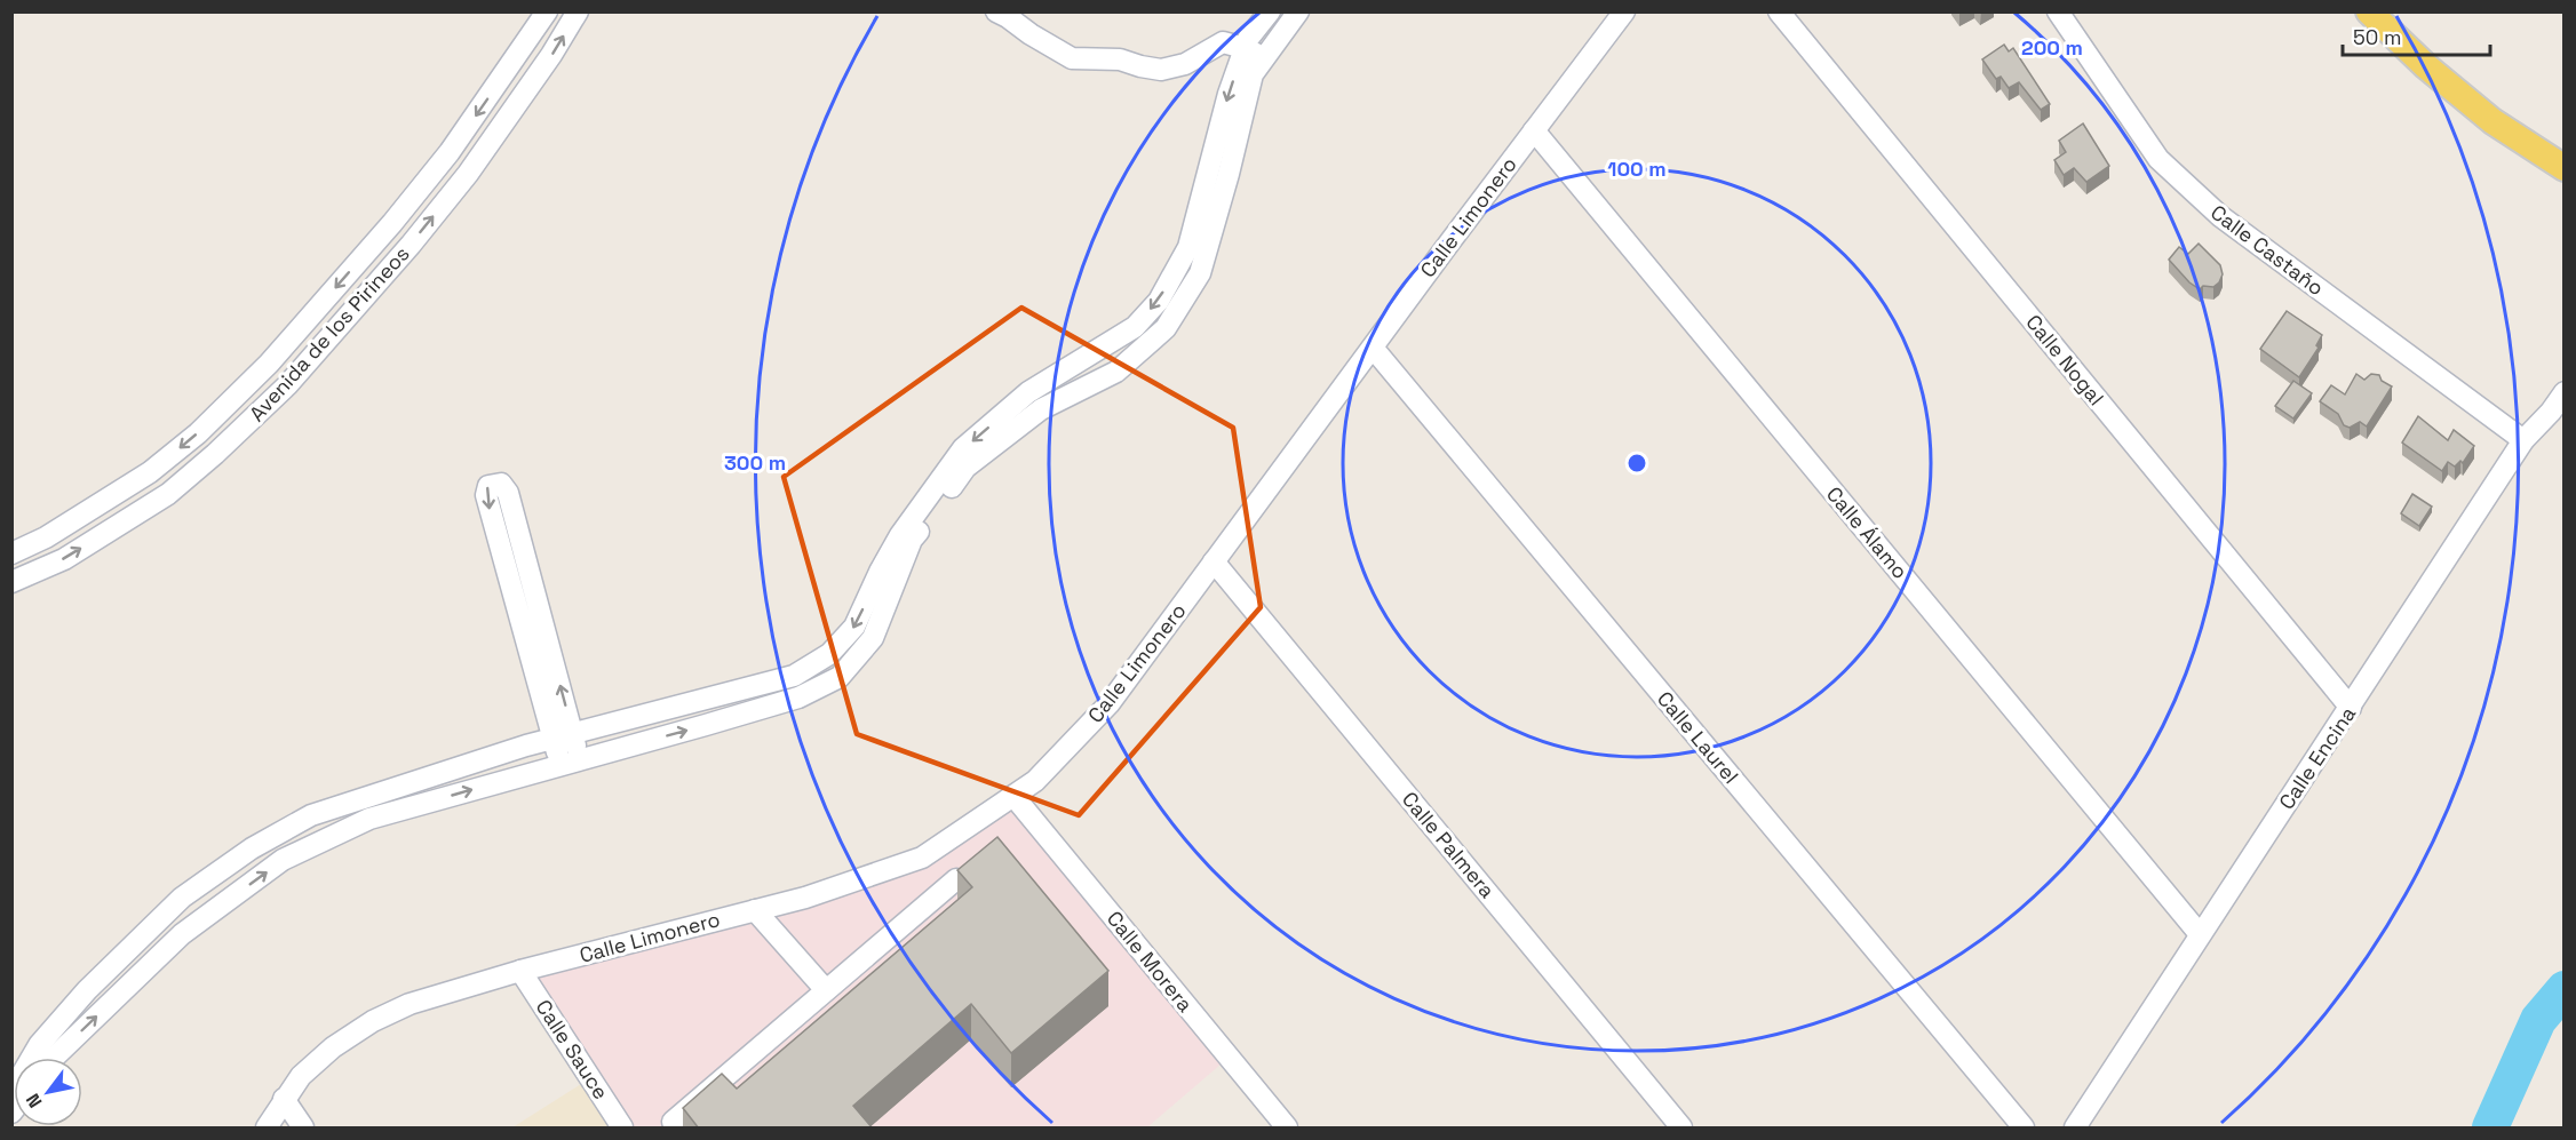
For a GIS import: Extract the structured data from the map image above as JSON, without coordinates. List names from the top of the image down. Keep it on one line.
{"streets":{"street":["Calle Limonero","Calle Castaño","Avenida de los Pirineos","Calle Nogal","Calle Álamo","Calle Laurel","Calle Encina","Calle Palmera","Calle Morera","Calle Sauce"]},"crossings":[["Calle Limonero","Calle Álamo"],["Calle Limonero","Calle Laurel"],["Calle Limonero","Calle Palmera"],["Calle Limonero","Calle Morera"],["Calle Limonero","Calle Sauce"],["Calle Castaño","Calle Encina"],["Calle Nogal","Calle Encina"],["Calle Álamo","Calle Encina"]],"scale_bar":"50 m","north":"bottom left","rings":["200 m","100 m","300 m"]}
